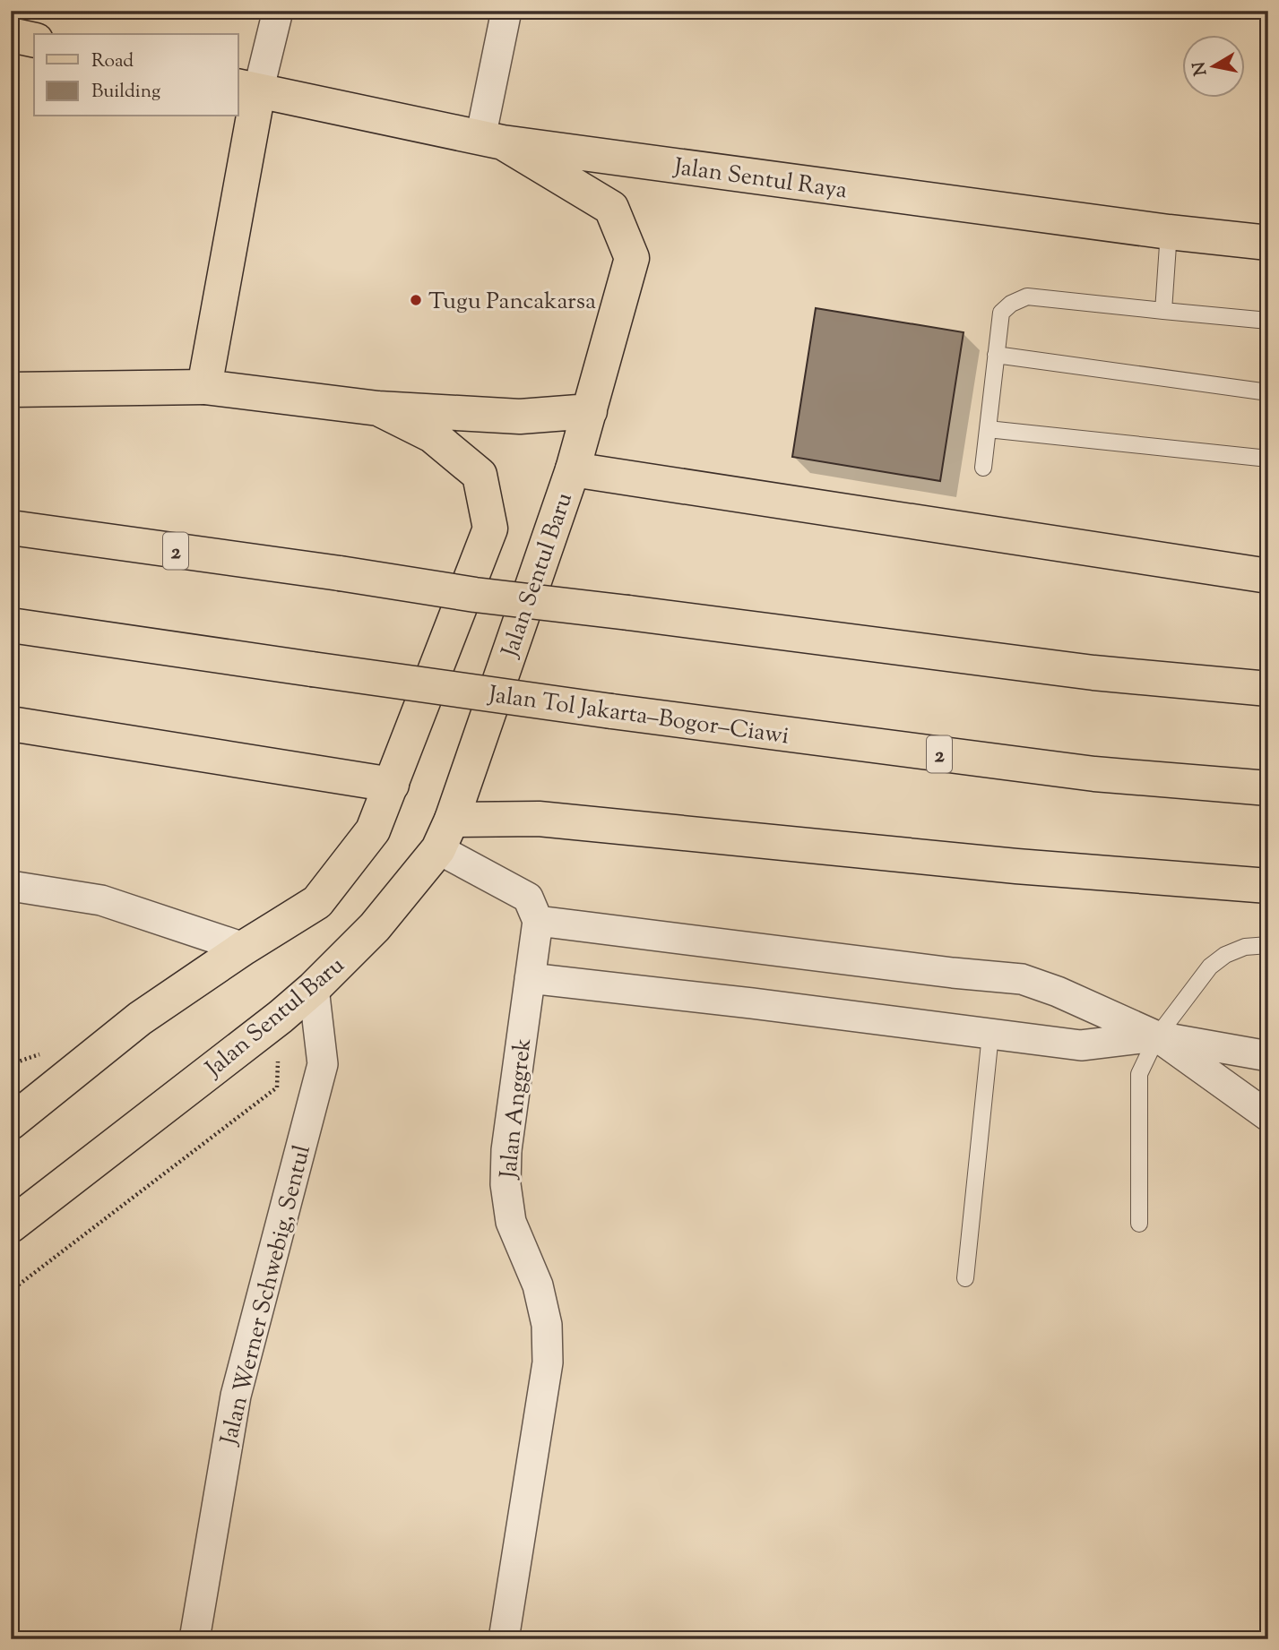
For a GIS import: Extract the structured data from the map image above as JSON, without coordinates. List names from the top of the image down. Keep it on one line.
{"streets":{"main road":["Jalan Sentul Raya","2","Jalan Sentul Baru","Jalan Tol Jakarta–Bogor–Ciawi"],"street":["Jalan Anggrek","Jalan Werner Schwebig, Sentul"]},"crossings":[["Jalan Sentul Raya","Jalan Sentul Baru"],["Jalan Sentul Baru","Jalan Werner Schwebig, Sentul"]],"places":["Tugu Pancakarsa"],"legend":["Road","Building"],"north":"left"}
